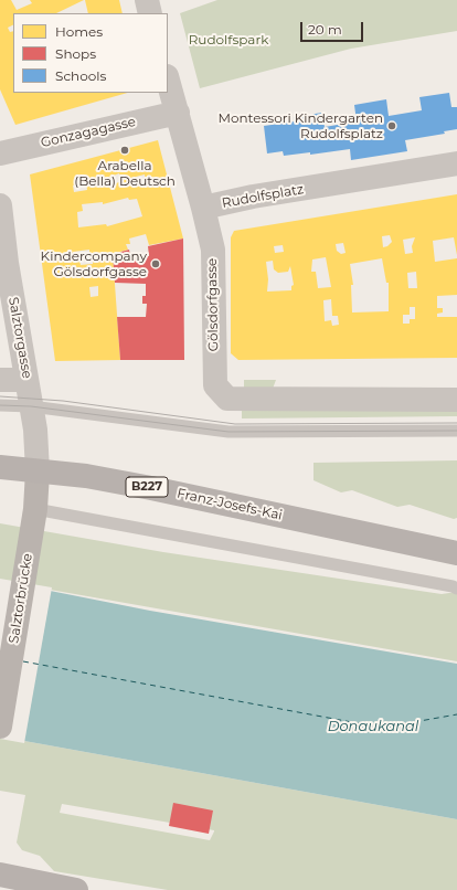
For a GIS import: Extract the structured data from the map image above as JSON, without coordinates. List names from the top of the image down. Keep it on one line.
{"streets":{"main road":["B227","Franz-Josefs-Kai"],"street":["Gonzagagasse","Rudolfsplatz","Gölsdorfgasse","Salztorgasse","Salztorbrücke"]},"crossings":[["Gonzagagasse","Rudolfsplatz"],["Rudolfsplatz","Gölsdorfgasse"],["Salztorgasse","Franz-Josefs-Kai"],["Salztorgasse","Salztorbrücke"],["Franz-Josefs-Kai","Salztorbrücke"]],"water":["Donaukanal"],"parks":["Rudolfspark"],"places":["Montessori Kindergarten Rudolfsplatz","Arabella (Bella) Deutsch","Kindercompany Gölsdorfgasse"],"legend":["Homes","Shops","Schools"],"scale_bar":"20 m"}
